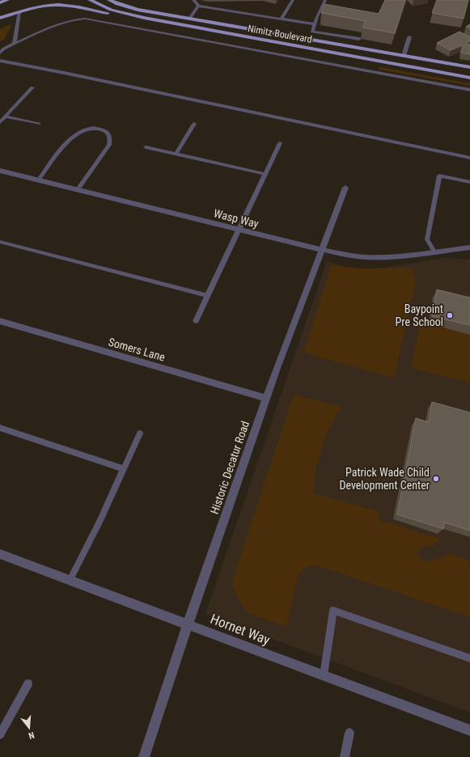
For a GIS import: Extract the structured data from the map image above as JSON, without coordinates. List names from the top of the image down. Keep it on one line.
{"streets":{"main road":["Nimitz Boulevard"],"street":["Wasp Way","Somers Lane","Historic Decatur Road","Hornet Way"]},"crossings":[["Wasp Way","Historic Decatur Road"],["Somers Lane","Historic Decatur Road"],["Historic Decatur Road","Hornet Way"]],"places":["Baypoint Pre School","Patrick Wade Child Development Center"],"north":"bottom"}
